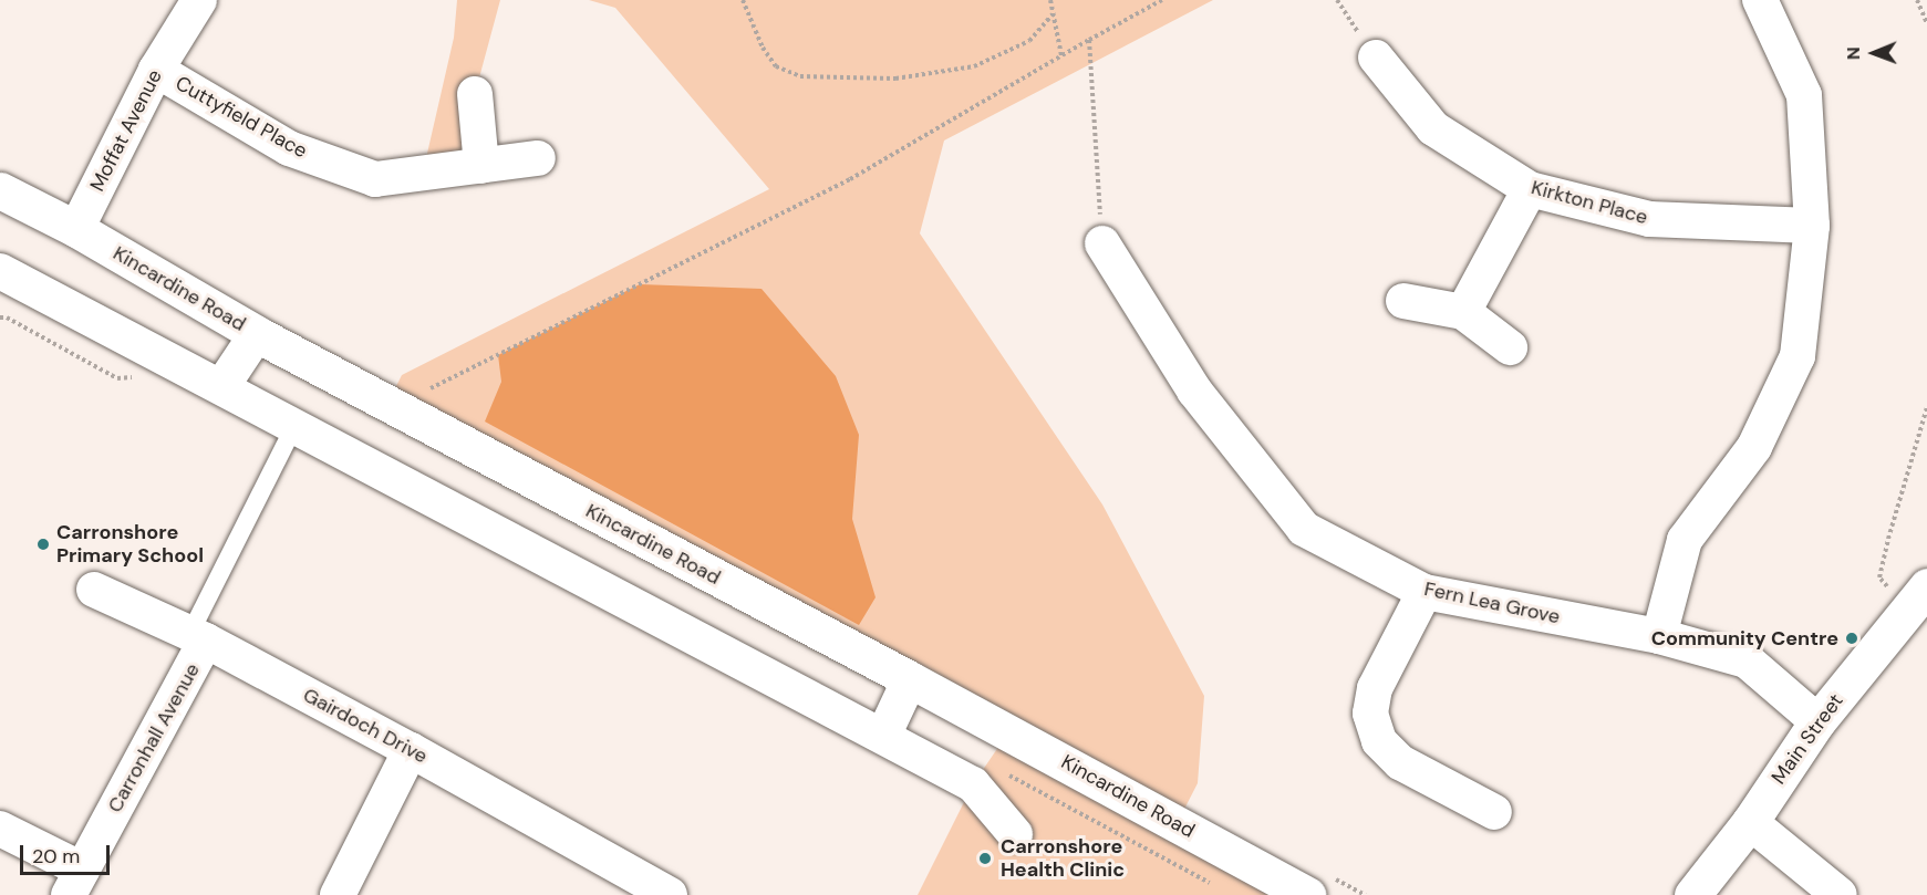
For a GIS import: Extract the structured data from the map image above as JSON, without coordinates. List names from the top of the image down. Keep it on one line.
{"streets":{"street":["Cuttyfield Place","Moffat Avenue","Kirkton Place","Kincardine Road","Fern Lea Grove","Gairdoch Drive","Carronhall Avenue","Main Street"]},"crossings":[["Cuttyfield Place","Moffat Avenue"],["Moffat Avenue","Kincardine Road"],["Fern Lea Grove","Main Street"],["Gairdoch Drive","Carronhall Avenue"]],"places":["Carronshore Primary School","Community Centre","Carronshore Health Clinic"],"scale_bar":"20 m","north":"left"}
